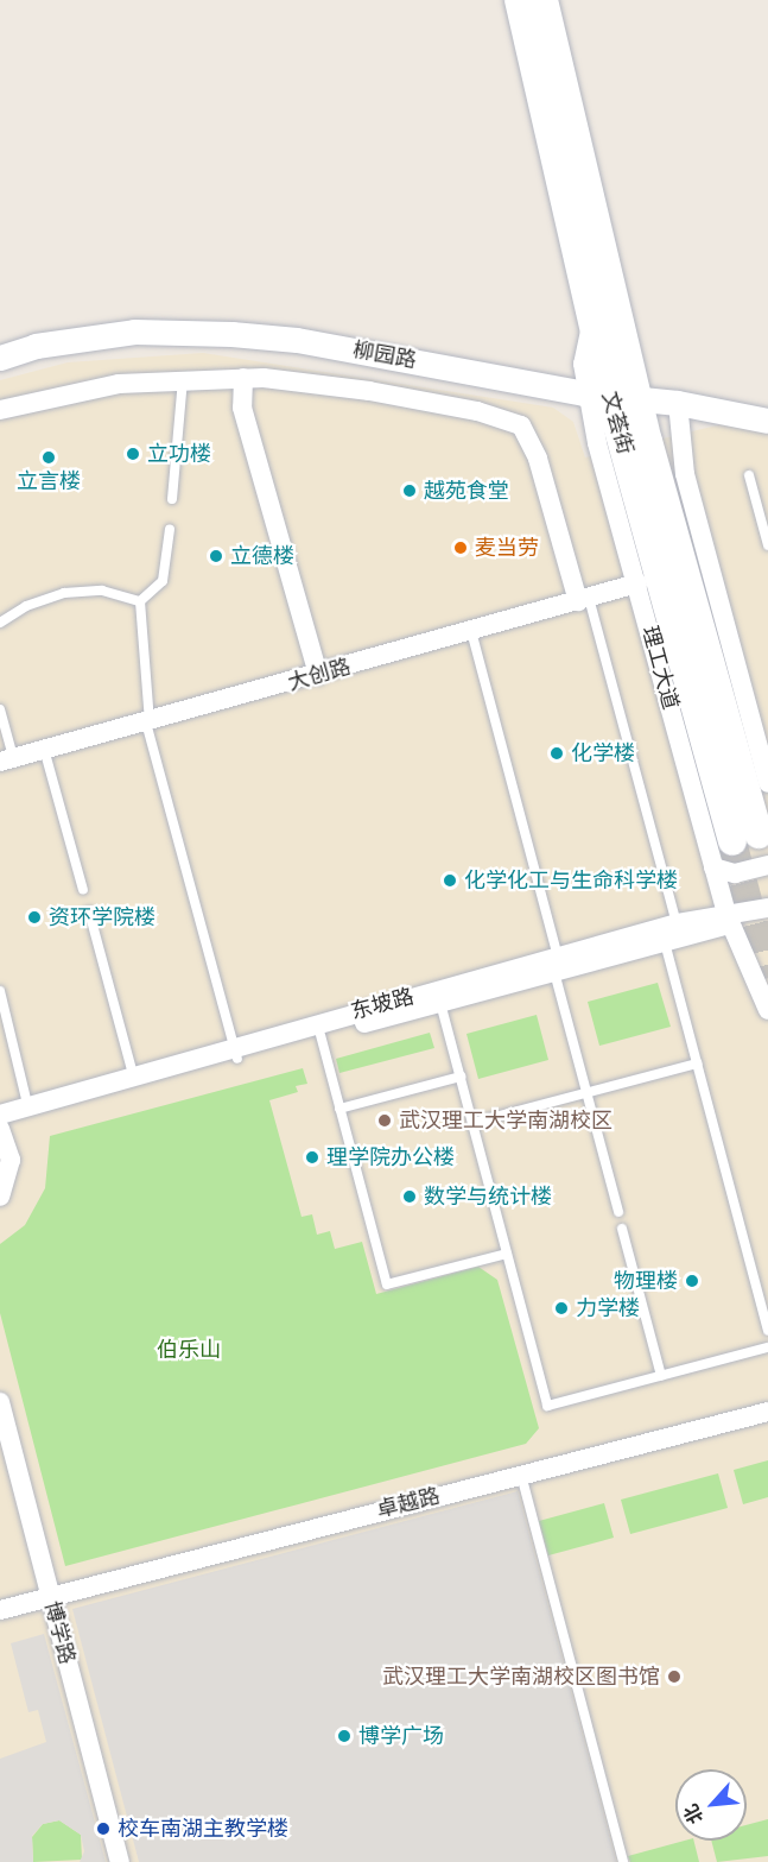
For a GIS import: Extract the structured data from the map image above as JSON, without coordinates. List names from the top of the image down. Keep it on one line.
{"streets":{"main road":["文荟街"],"street":["柳园路","理工大道","大创路","东坡路","卓越路","博学路"]},"crossings":[["柳园路","文荟街"],["柳园路","理工大道"],["文荟街","理工大道"],["理工大道","大创路"],["理工大道","东坡路"],["卓越路","博学路"]],"parks":["伯乐山"],"places":["立功楼","立言楼","越苑食堂","麦当劳","立德楼","化学楼","化学化工与生命科学楼","资环学院楼","武汉理工大学南湖校区","理学院办公楼","数学与统计楼","物理楼","力学楼","武汉理工大学南湖校区图书馆","博学广场","校车南湖主教学楼"],"north":"bottom left"}
